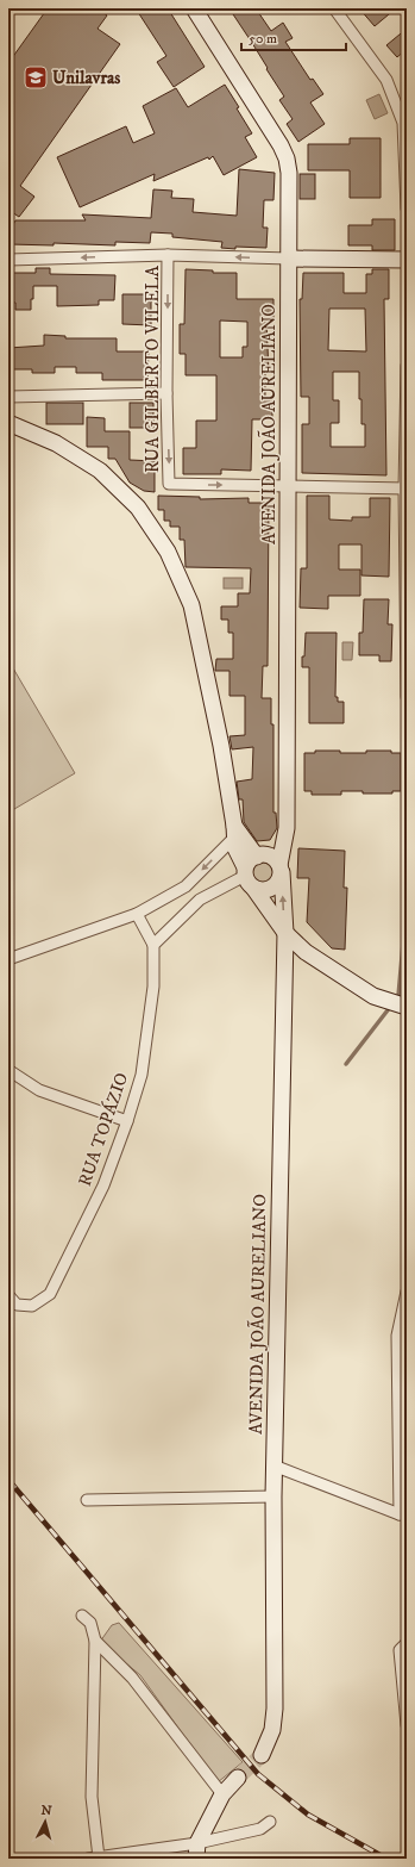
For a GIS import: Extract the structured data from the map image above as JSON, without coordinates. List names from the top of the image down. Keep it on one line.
{"streets":{"main road":["AVENIDA JOÃO AURELIANO"],"street":["RUA GILBERTO VILELA","RUA TOPÁZIO"]},"crossings":[["RUA GILBERTO VILELA","AVENIDA JOÃO AURELIANO"]],"places":{"school or university":["Unilavras"]},"scale_bar":"50 m","north":"top"}
